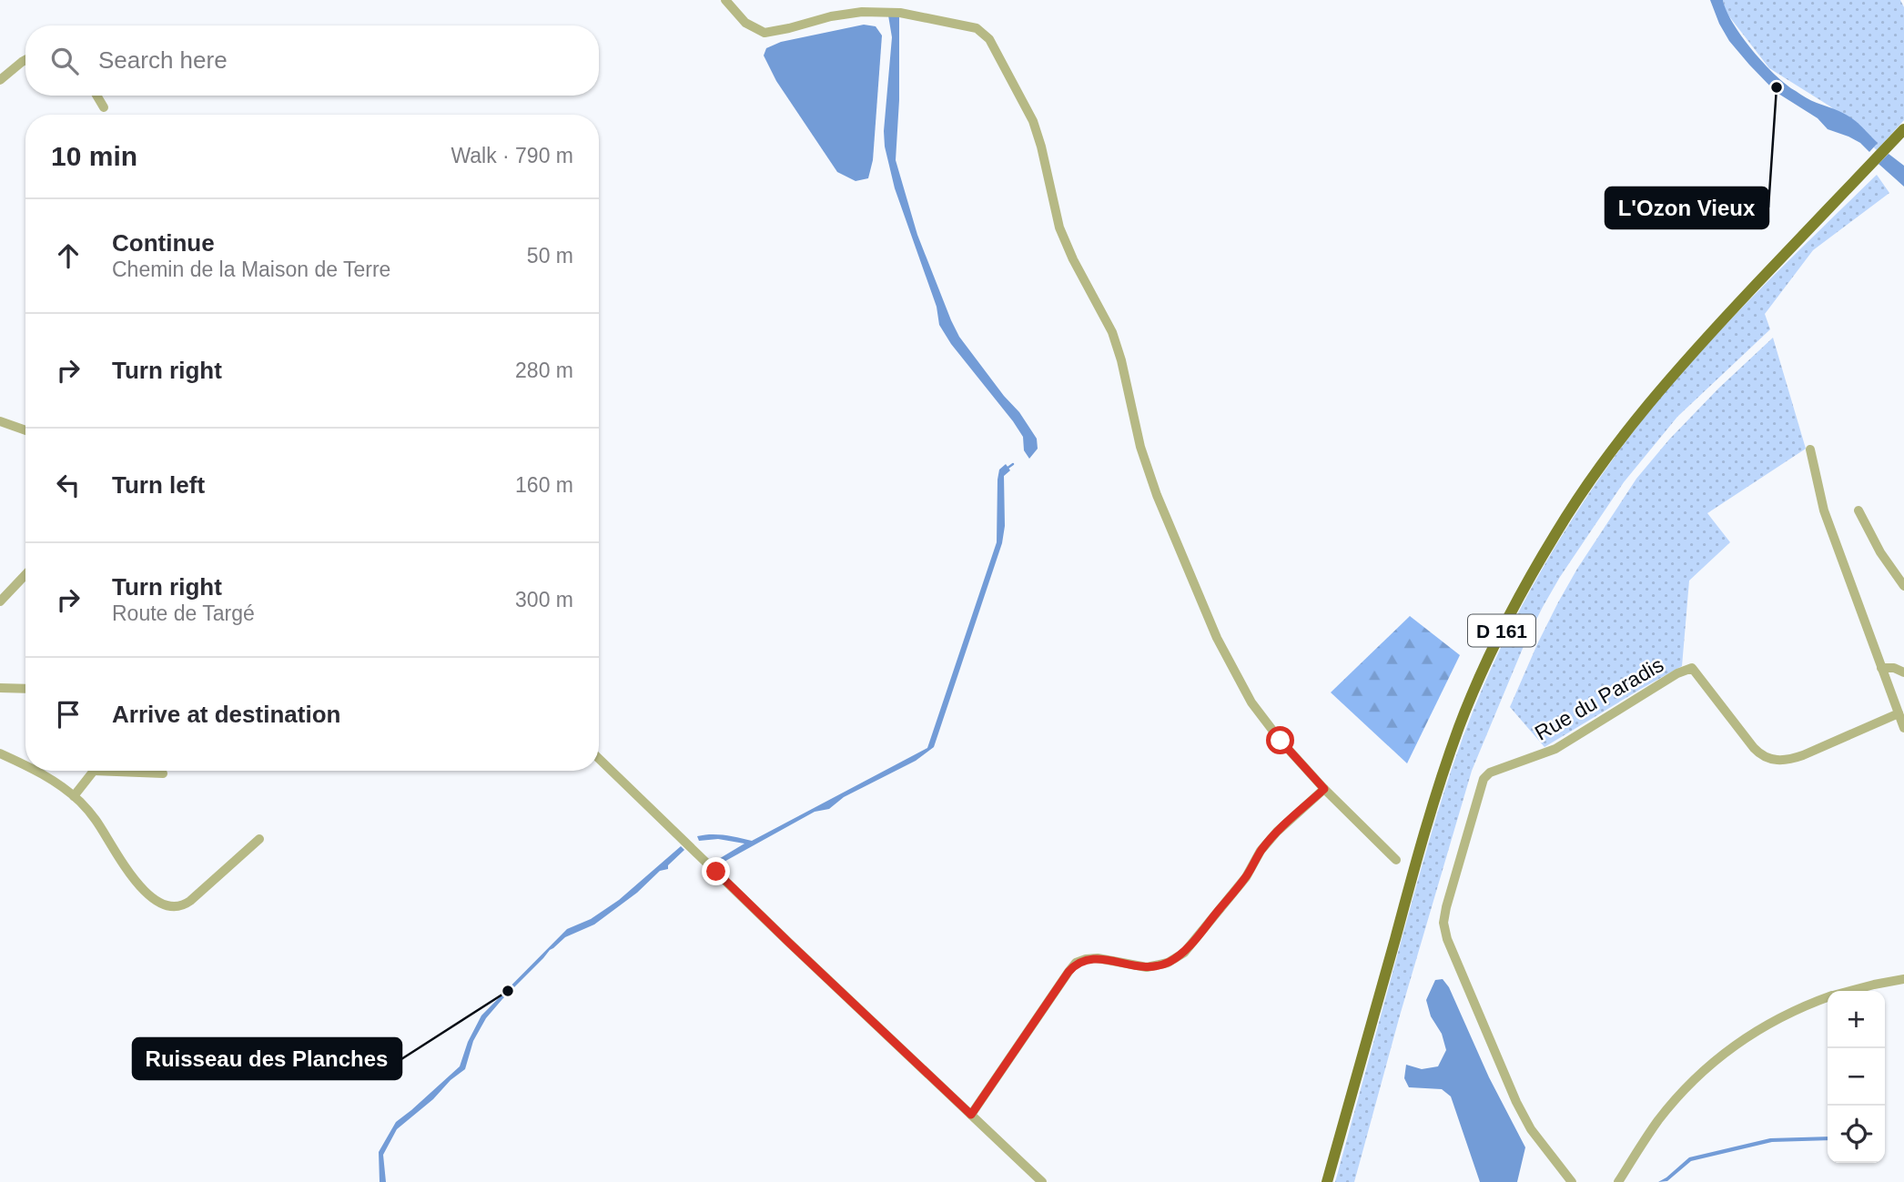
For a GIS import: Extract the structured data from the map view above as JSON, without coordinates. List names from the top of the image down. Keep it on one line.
{"streets":{"main road":["D 161"],"street":["Rue du Paradis"]},"places":["L'Ozon Vieux","Ruisseau des Planches"],"page":{"search":"Search here","heading":["10 min","Walk · 790 m"],"list":[["Continue","Chemin de la Maison de Terre","50 m"],["Turn right","280 m"],["Turn left","160 m"],["Turn right","Route de Targé","300 m"],"Arrive at destination"],"map_buttons":["+","−"]}}
